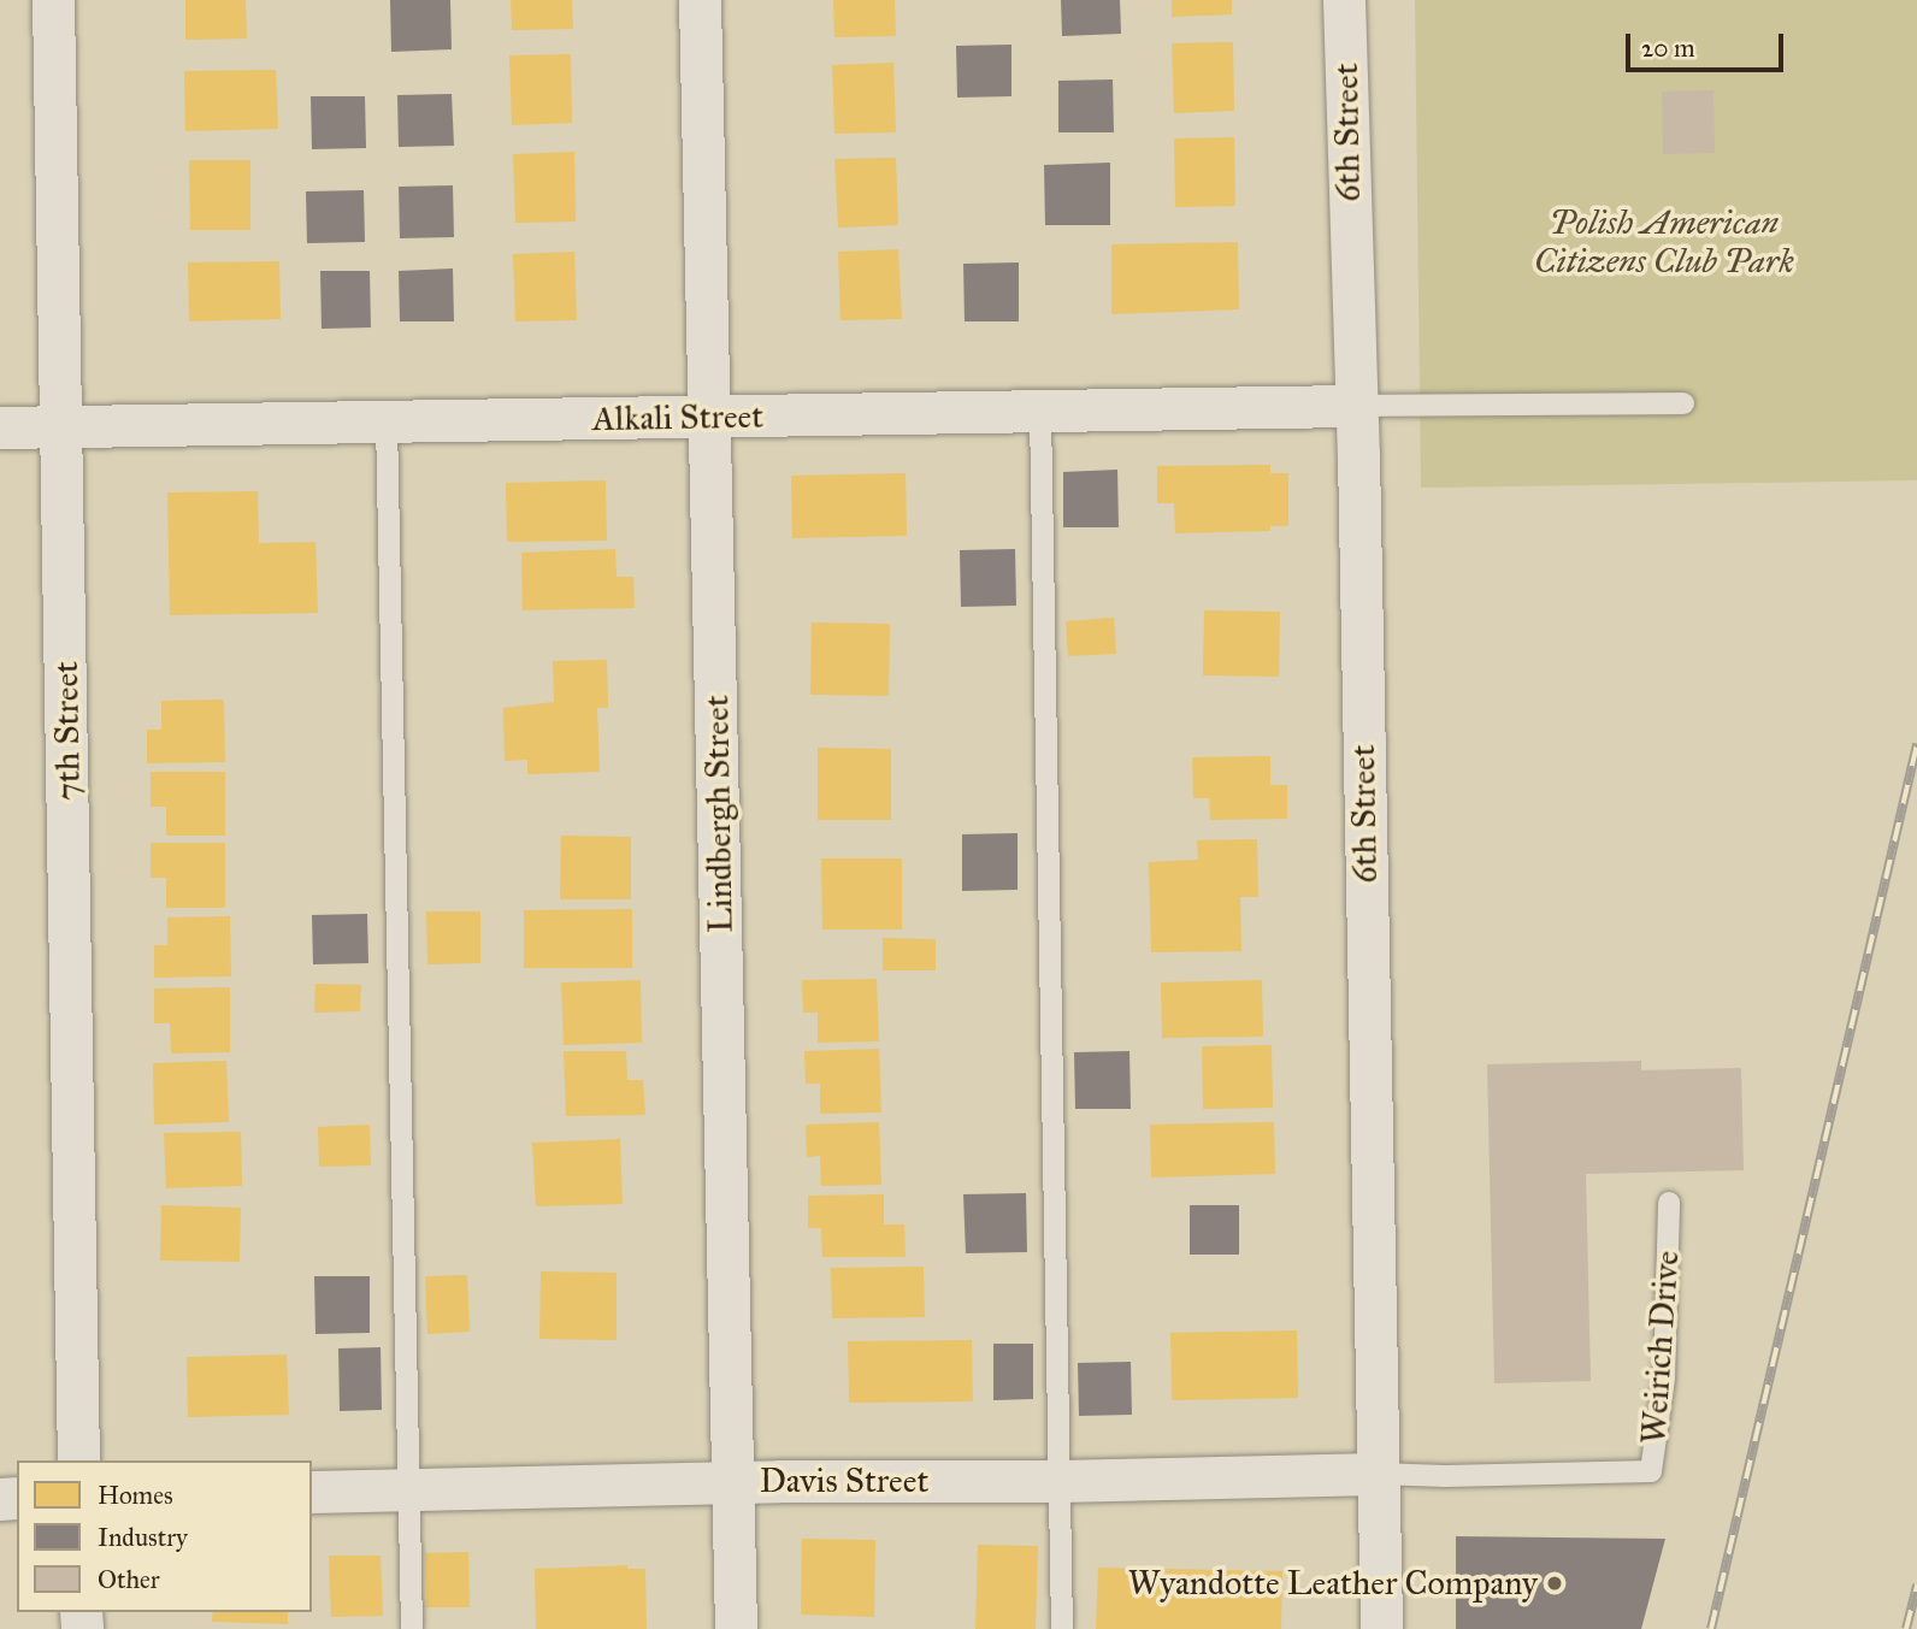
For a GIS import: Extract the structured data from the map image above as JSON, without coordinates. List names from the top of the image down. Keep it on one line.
{"streets":{"street":["6th Street","Alkali Street","7th Street","Lindbergh Street","Davis Street"],"lane":["Weirich Drive"]},"crossings":[["6th Street","Alkali Street"],["6th Street","Weirich Drive"],["6th Street","Davis Street"],["Alkali Street","7th Street"],["Alkali Street","Lindbergh Street"],["Lindbergh Street","Davis Street"],["Weirich Drive","Davis Street"]],"parks":["Polish American Citizens Club Park"],"places":["Wyandotte Leather Company"],"legend":["Homes","Industry","Other"],"scale_bar":"20 m"}
